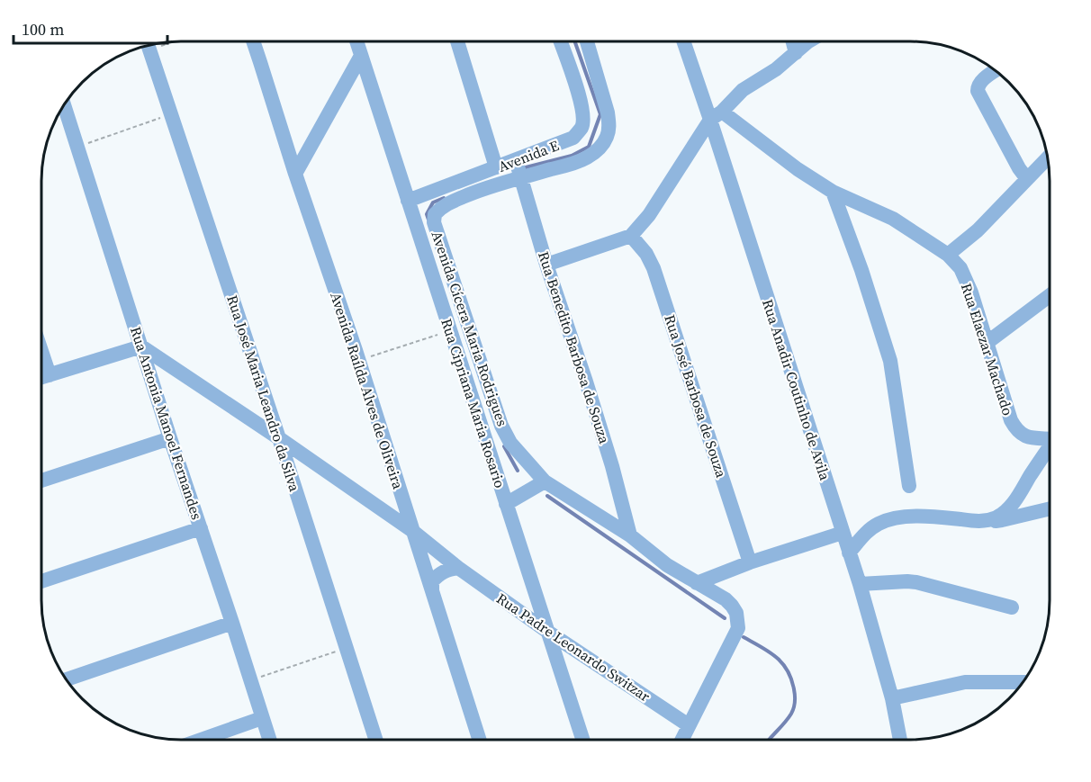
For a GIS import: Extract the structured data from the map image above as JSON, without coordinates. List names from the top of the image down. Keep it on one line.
{"streets":{"street":["Avenida E","Avenida Cícera Maria Rodrigues","Rua Benedito Barbosa de Souza","Rua Elaezar Machado","Rua Anadir Coutinho de Avila","Avenida Raílda Alves de Oliveira","Rua José Maria Leandro da Silva","Rua José Barbosa de Souza","Rua Cipriana Maria Rosario","Rua Antonia Manoel Fernandes","Rua Padre Leonardo Switzar"]},"crossings":[["Avenida E","Rua Benedito Barbosa de Souza"],["Avenida E","Rua Cipriana Maria Rosario"],["Avenida Cícera Maria Rodrigues","Rua Benedito Barbosa de Souza"],["Avenida Cícera Maria Rodrigues","Rua Padre Leonardo Switzar"],["Rua Elaezar Machado","Rua Anadir Coutinho de Avila"],["Avenida Raílda Alves de Oliveira","Rua Padre Leonardo Switzar"],["Rua José Maria Leandro da Silva","Rua Padre Leonardo Switzar"],["Rua Cipriana Maria Rosario","Rua Padre Leonardo Switzar"],["Rua Antonia Manoel Fernandes","Rua Padre Leonardo Switzar"]],"scale_bar":"100 m"}
